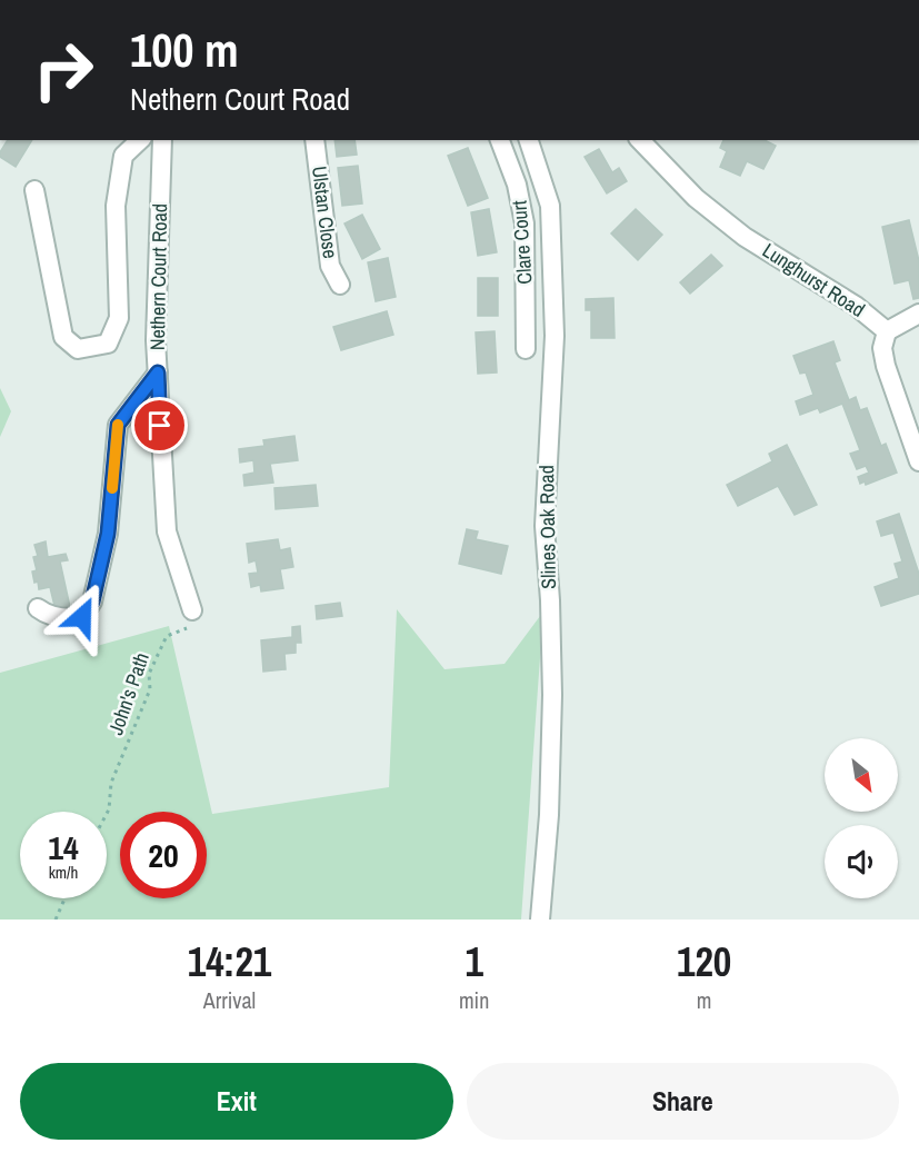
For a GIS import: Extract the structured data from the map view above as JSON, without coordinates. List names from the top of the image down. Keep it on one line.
{"streets":{"street":["Ulstan Close","Clare Court","Nethern Court Road","Lunghurst Road","Slines Oak Road"],"path":["John's Path"]},"crossings":[["Nethern Court Road","John's Path"]],"north":"bottom right","page":{"turn":["100 m","Nethern Court Road"],"speed":"14 km/h","limit":"20","eta":["14:21","Arrival","1","min","120","m"],"buttons":["Exit","Share"]}}
